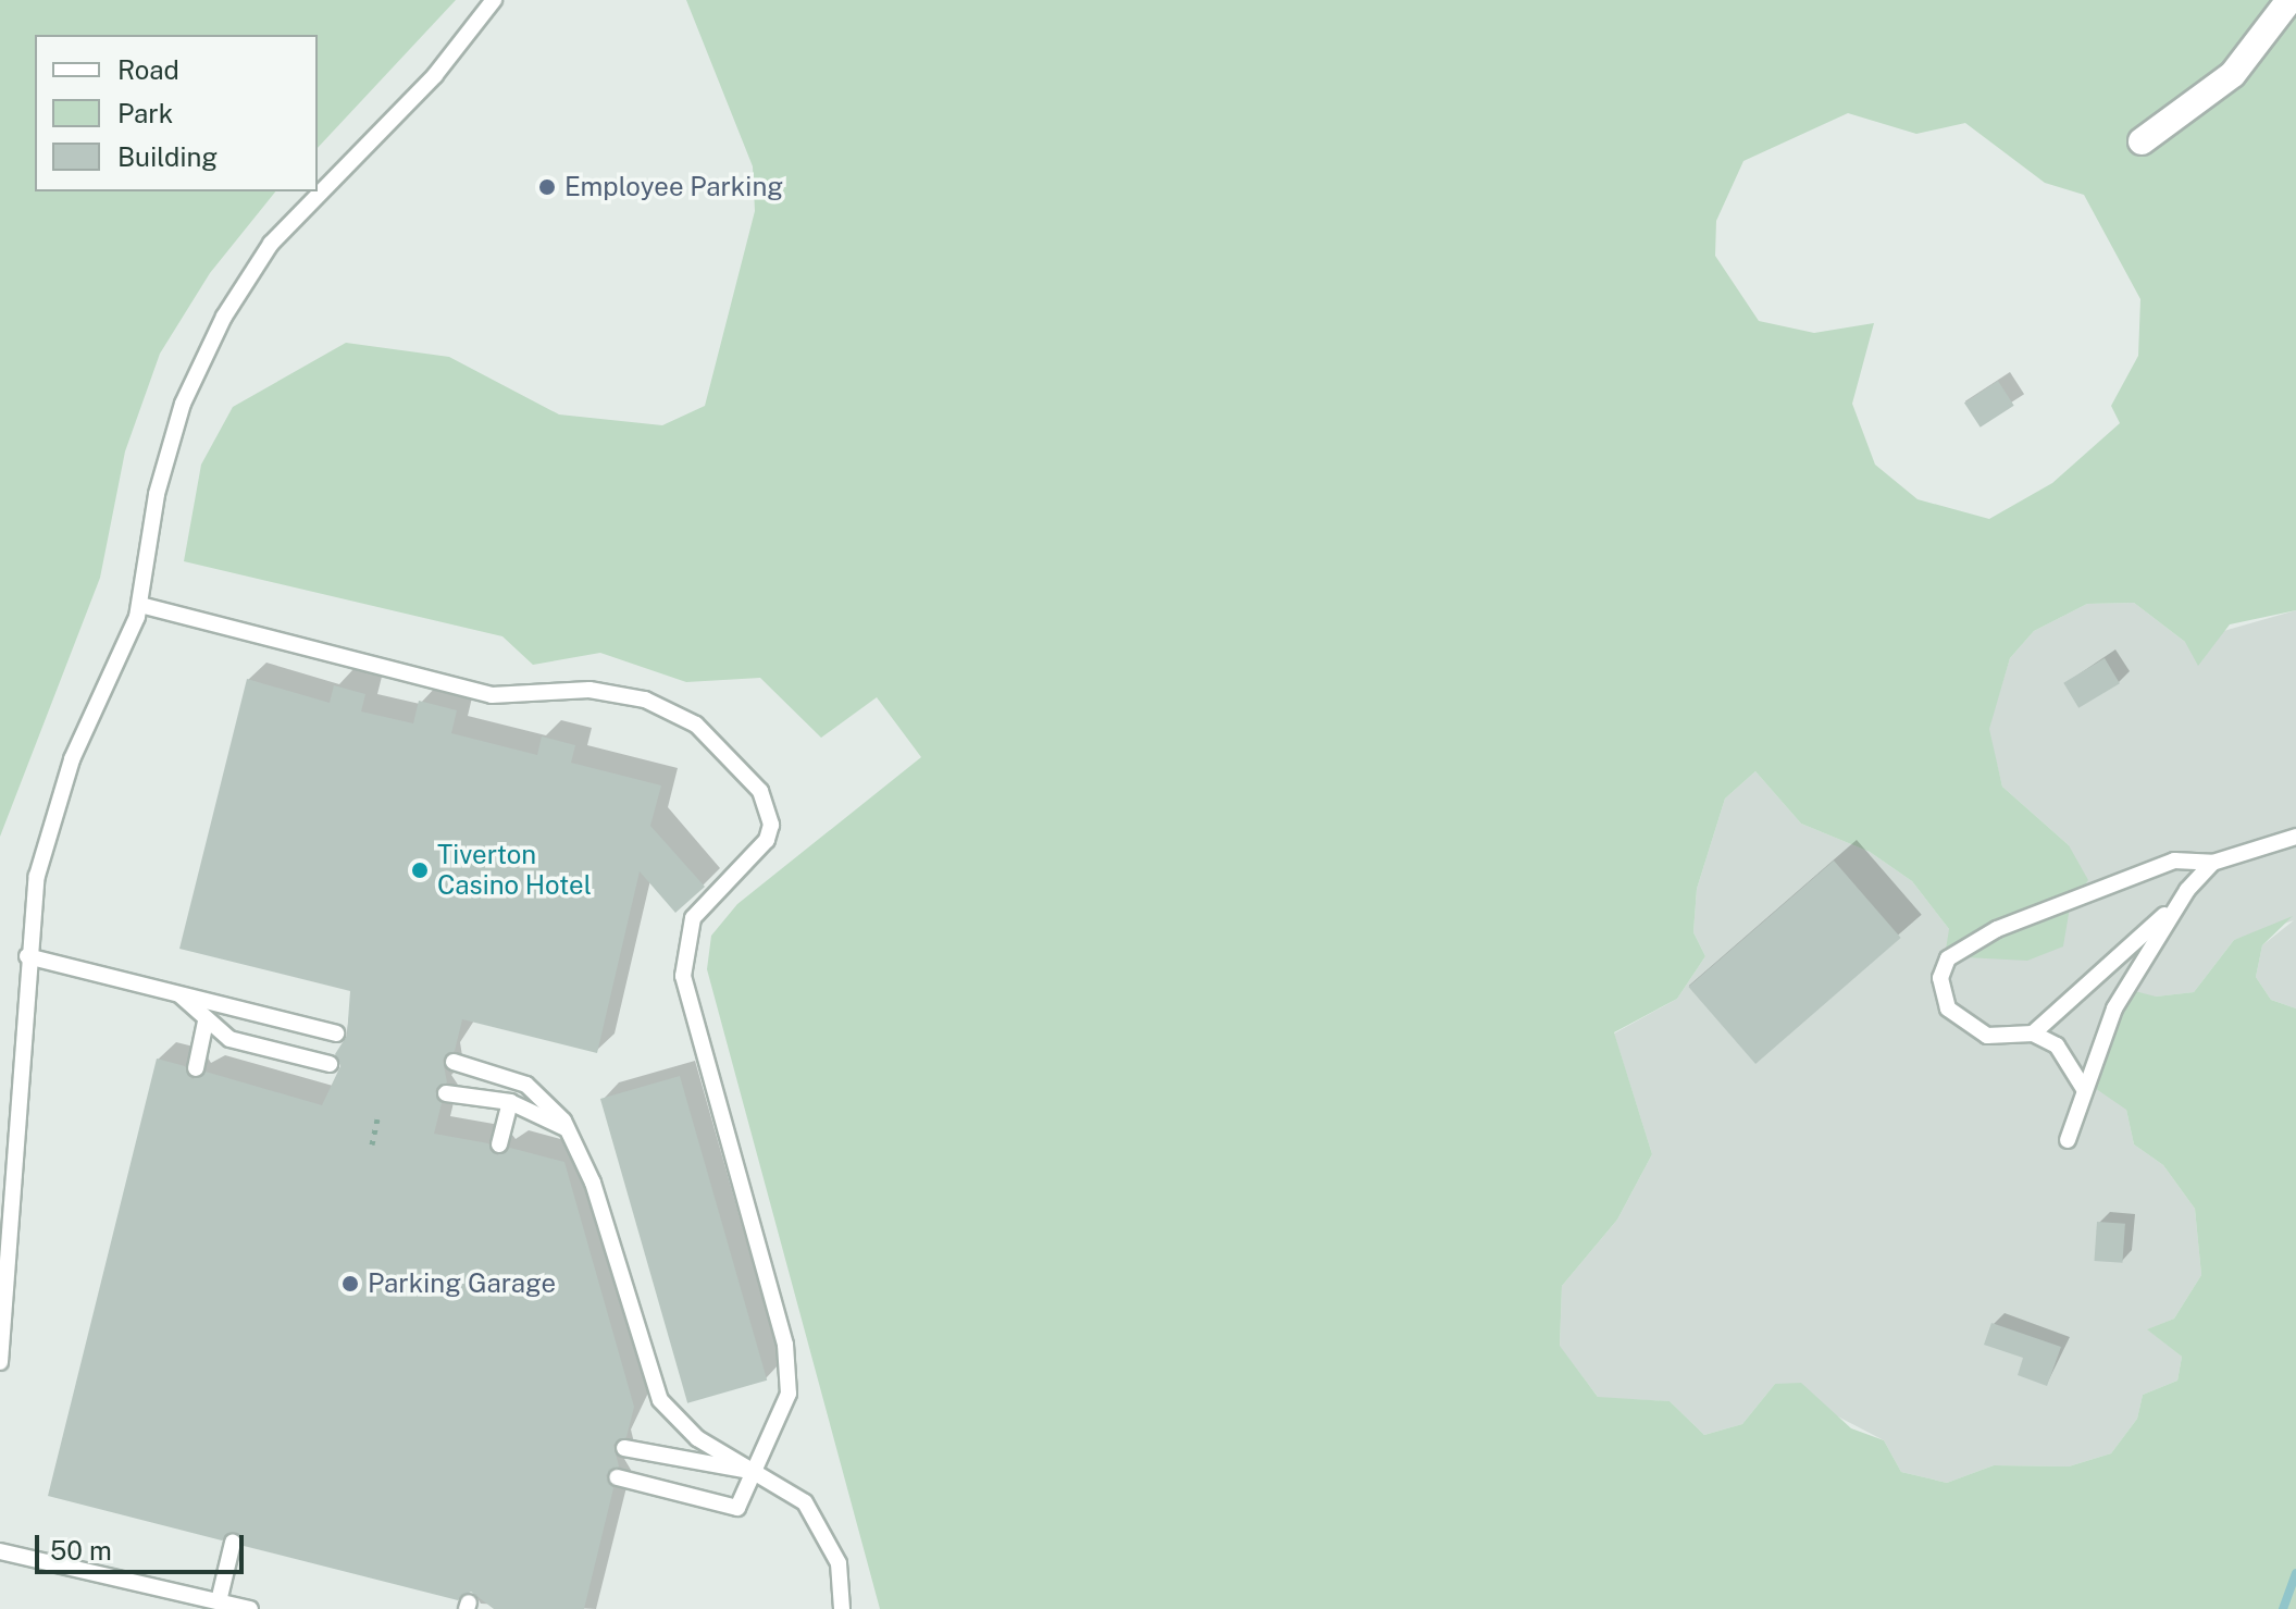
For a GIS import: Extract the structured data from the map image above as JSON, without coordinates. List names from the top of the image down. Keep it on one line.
{"places":["Employee Parking","Tiverton Casino Hotel","Parking Garage"],"legend":["Road","Park","Building"],"scale_bar":"50 m"}
